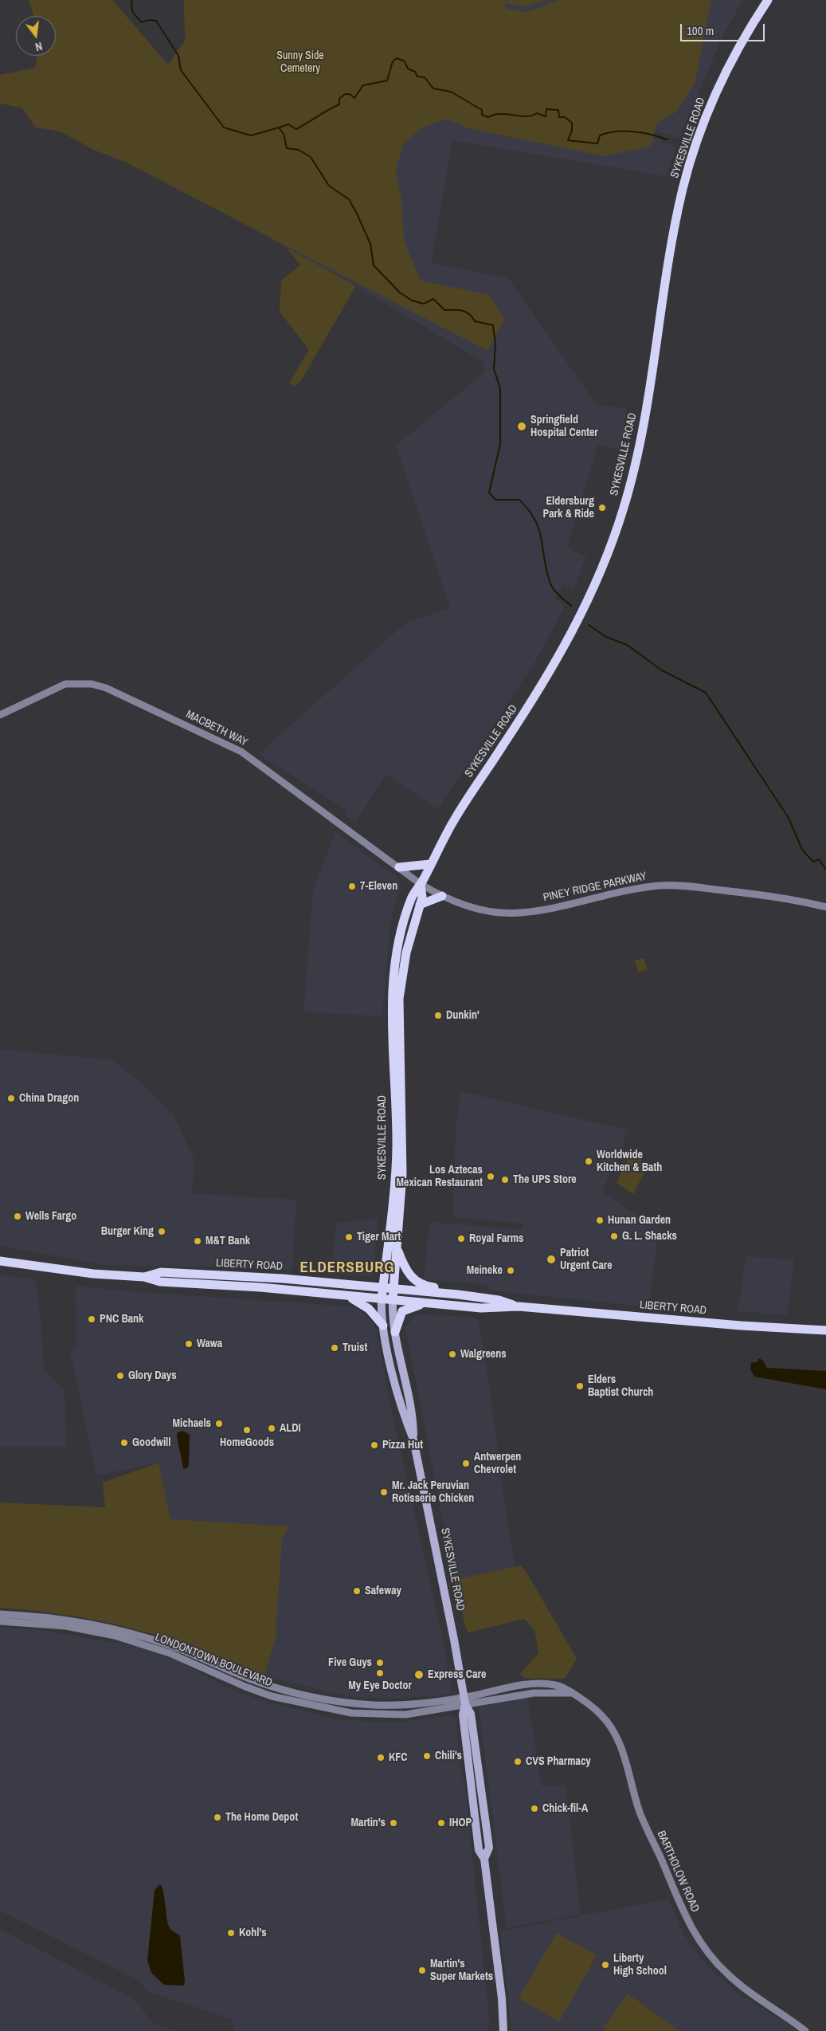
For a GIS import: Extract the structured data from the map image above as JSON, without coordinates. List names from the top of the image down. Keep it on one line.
{"streets":{"main road":["SYKESVILLE ROAD","LIBERTY ROAD"],"street":["MACBETH WAY","PINEY RIDGE PARKWAY","LONDONTOWN BOULEVARD","BARTHOLOW ROAD"]},"crossings":[["SYKESVILLE ROAD","MACBETH WAY"],["SYKESVILLE ROAD","PINEY RIDGE PARKWAY"],["SYKESVILLE ROAD","LIBERTY ROAD"],["SYKESVILLE ROAD","LONDONTOWN BOULEVARD"],["SYKESVILLE ROAD","BARTHOLOW ROAD"],["MACBETH WAY","PINEY RIDGE PARKWAY"],["LONDONTOWN BOULEVARD","BARTHOLOW ROAD"]],"districts":["ELDERSBURG"],"parks":["Sunny Side Cemetery"],"places":["Springfield Hospital Center","Eldersburg Park & Ride","7-Eleven","Dunkin'","China Dragon","Worldwide Kitchen & Bath","Los Aztecas Mexican Restaurant","The UPS Store","Wells Fargo","Hunan Garden","Burger King","G. L. Shacks","Tiger Mart","Royal Farms","M&T Bank","Patriot Urgent Care","Meineke","PNC Bank","Wawa","Truist","Walgreens","Glory Days","Elders Baptist Church","Michaels","ALDI","HomeGoods","Goodwill","Pizza Hut","Antwerpen Chevrolet","Mr. Jack Peruvian Rotisserie Chicken","Safeway","Five Guys","My Eye Doctor","Express Care","Chili's","KFC","CVS Pharmacy","Chick-fil-A","The Home Depot","Martin's","IHOP","Kohl's","Liberty High School","Martin's Super Markets"],"scale_bar":"100 m","north":"bottom"}
